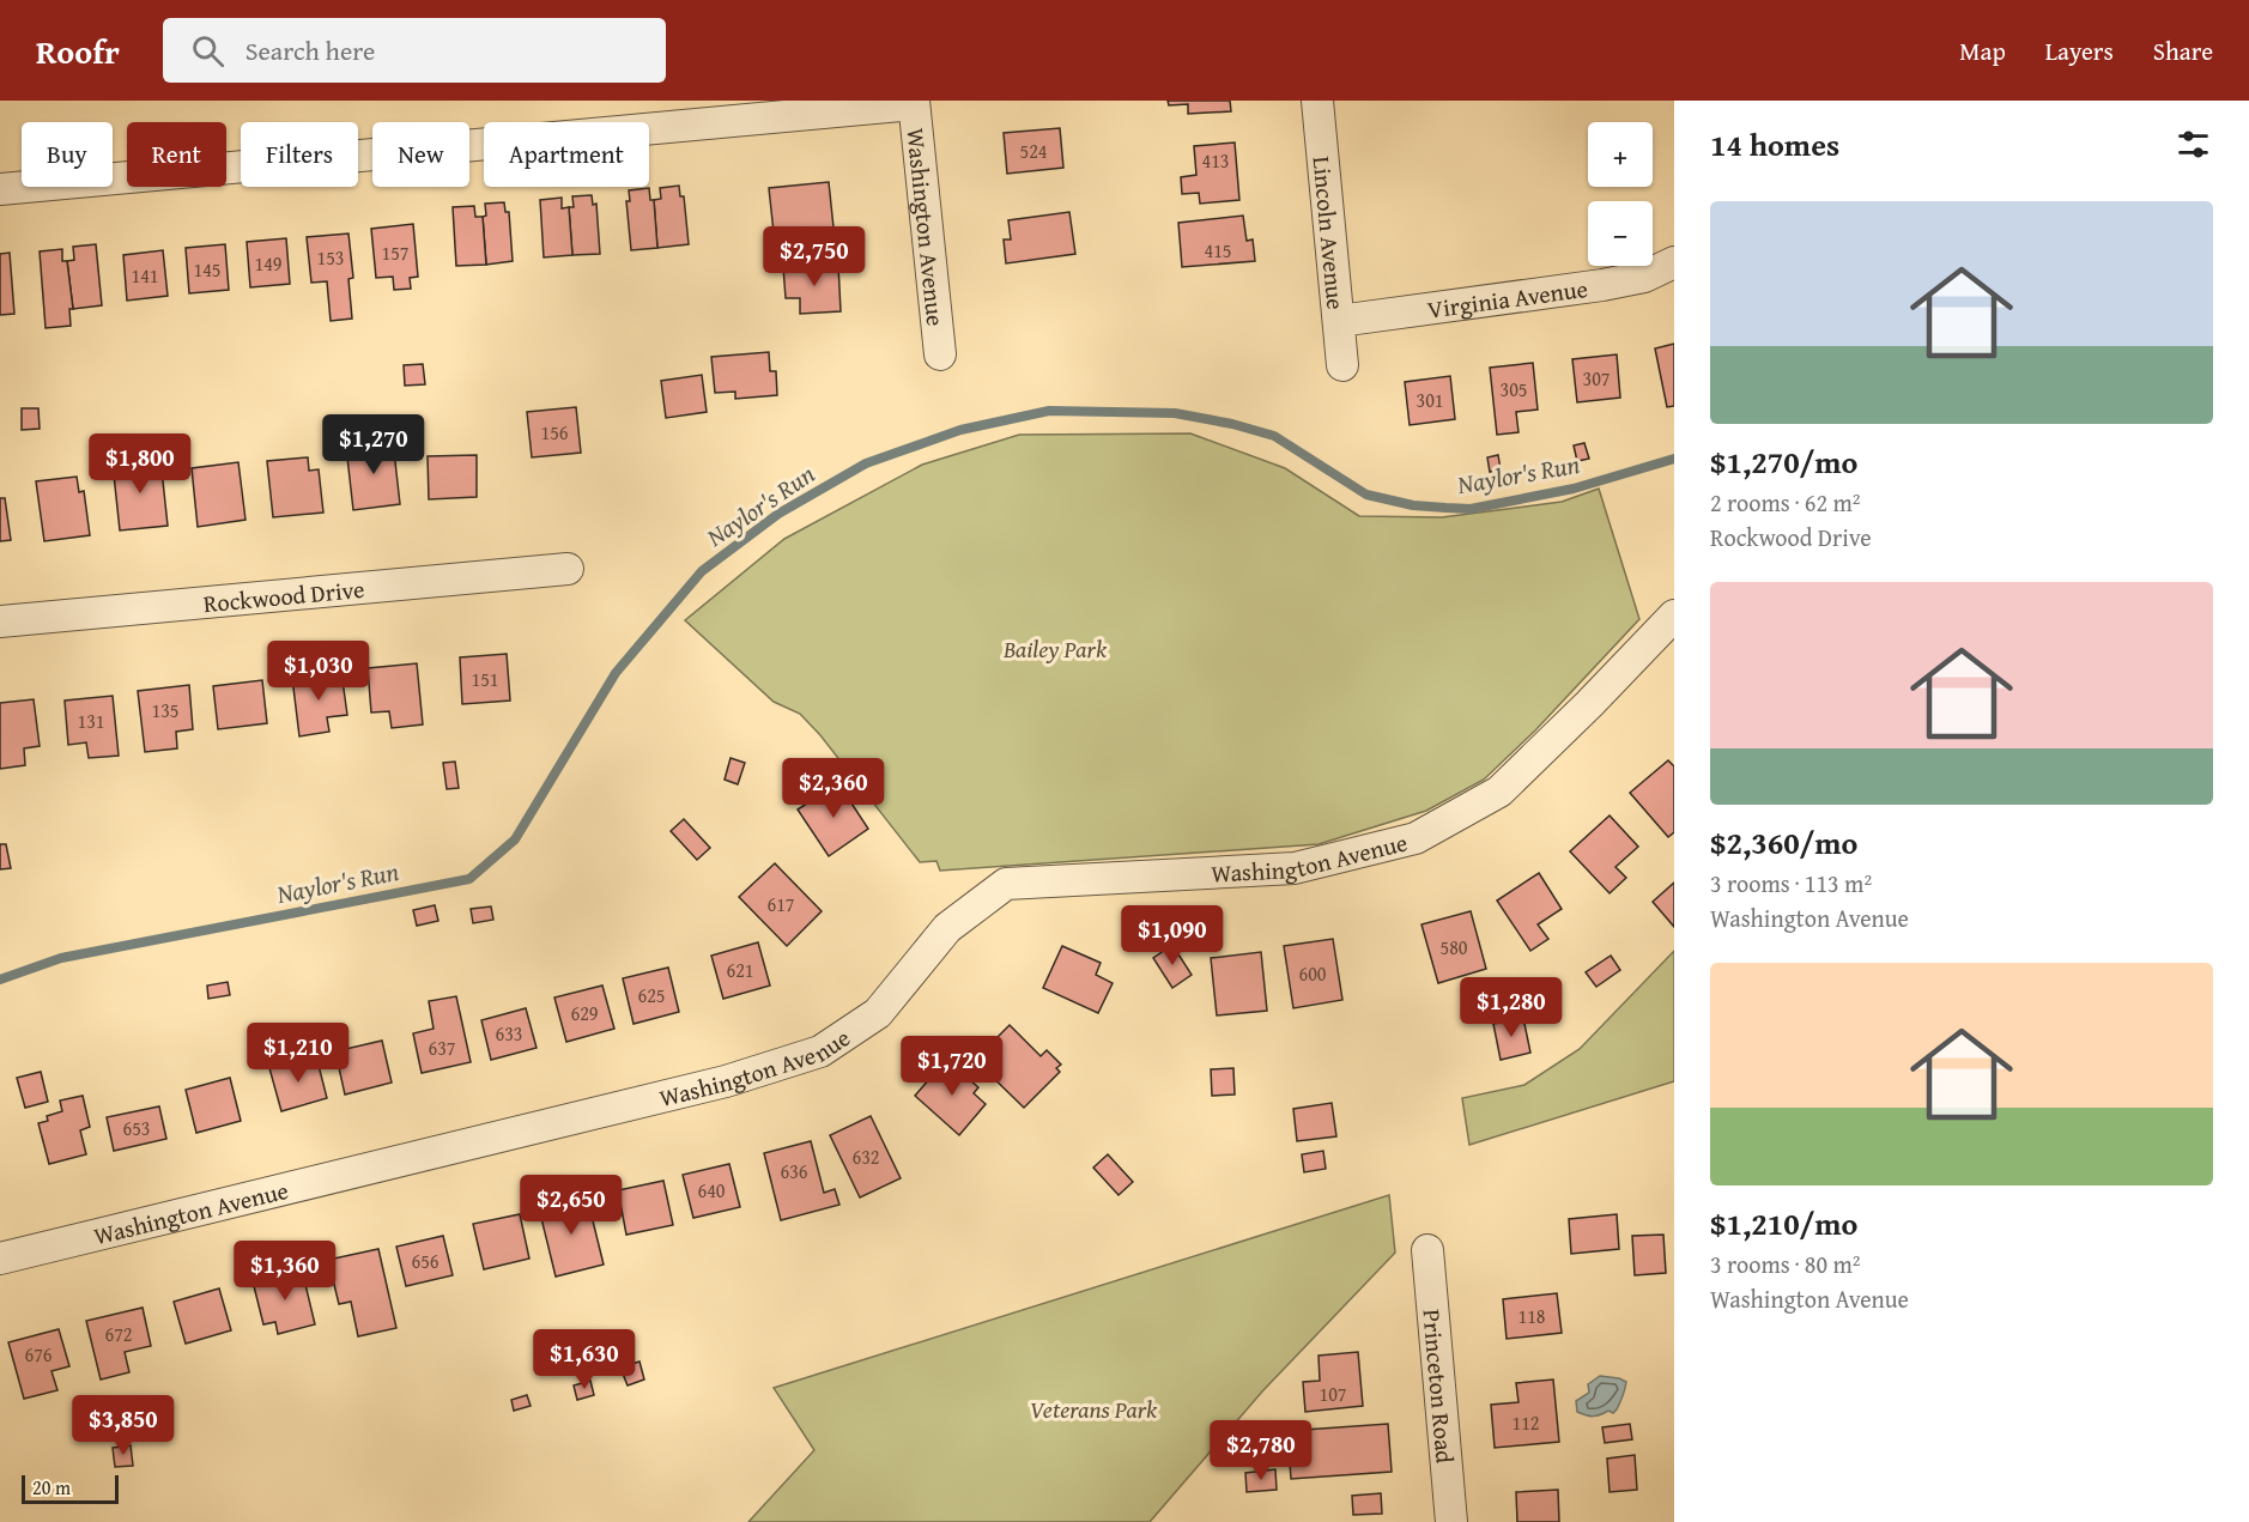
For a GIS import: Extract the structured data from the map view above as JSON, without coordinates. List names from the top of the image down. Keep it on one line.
{"streets":{"street":["Washington Avenue","Lincoln Avenue","Virginia Avenue","Rockwood Drive","Princeton Road"]},"crossings":[["Lincoln Avenue","Virginia Avenue"]],"water":["Naylor's Run"],"parks":["Bailey Park","Veterans Park"],"house_numbers":["524","413","415","157","153","149","145","141","307","305","301","156","151","135","131","617","580","621","600","625","629","633","637","653","632","636","640","656","118","672","676","107","112"],"scale_bar":"20 m","page":{"header":"Roofr","search":"Search here","nav":["Map","Layers","Share"],"heading":"14 homes","map_buttons":["+","−"],"chip":["Buy","Rent","Filters","New","Apartment"],"list":[{"name":"$1,270/mo","note":"2 rooms · 62 m² · Rockwood Drive"},{"name":"$2,360/mo","note":"3 rooms · 113 m² · Washington Avenue"},{"name":"$1,210/mo","note":"3 rooms · 80 m² · Washington Avenue"}],"price":["$2,750","$1,270","$1,800","$1,030","$2,360","$1,090","$1,280","$1,210","$1,720","$2,650","$1,360","$1,630","$3,850","$2,780"],"scale":"20 m"}}
